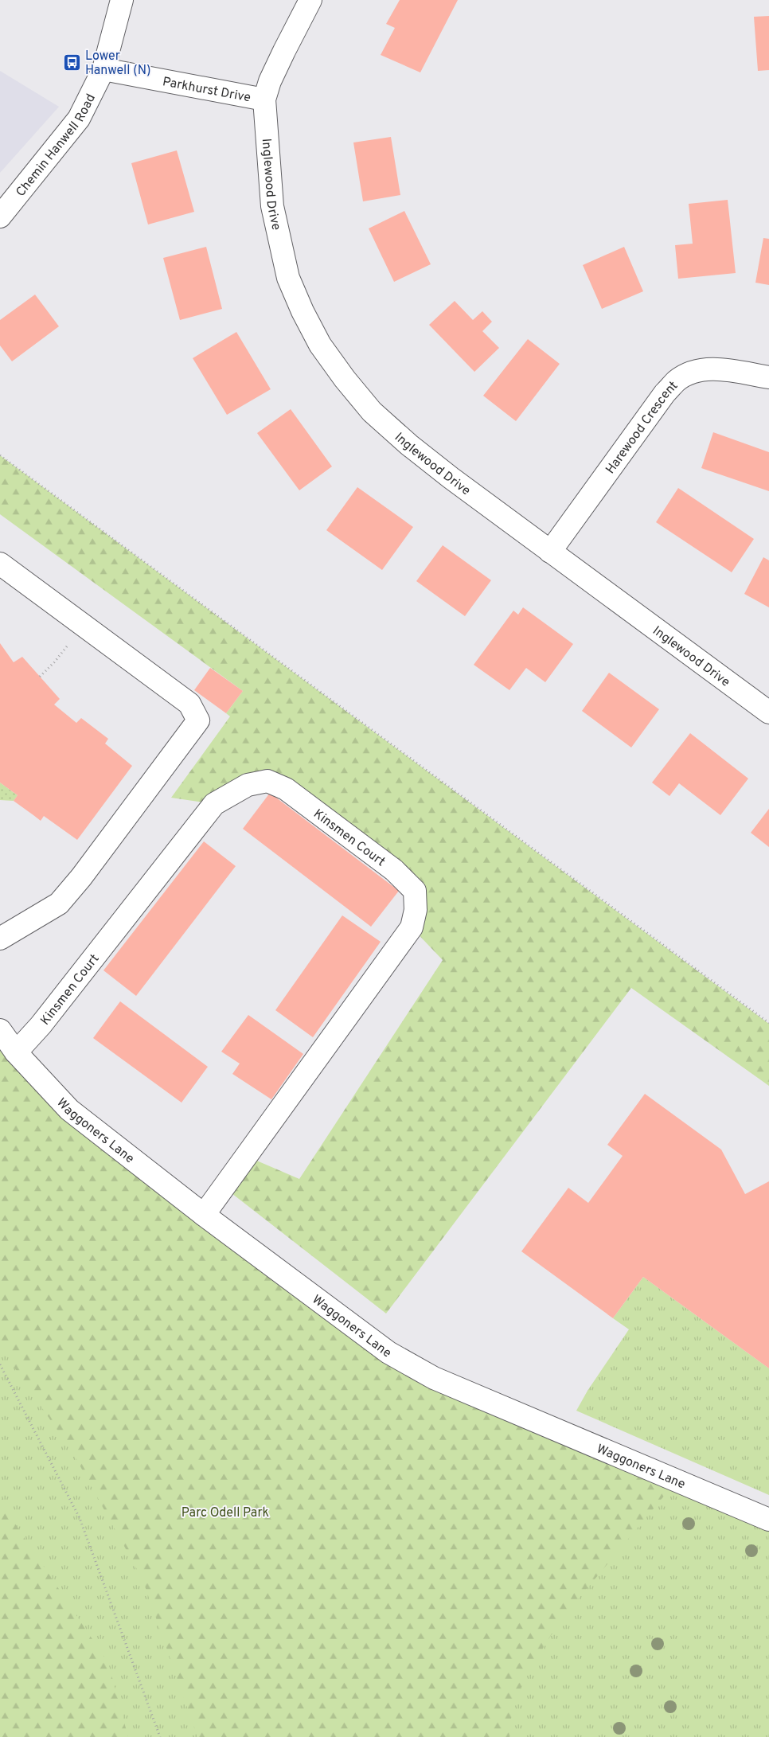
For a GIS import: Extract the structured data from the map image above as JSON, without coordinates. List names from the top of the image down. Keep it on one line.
{"streets":{"street":["Parkhurst Drive","Chemin Hanwell Road","Inglewood Drive","Harewood Crescent","Kinsmen Court","Waggoners Lane"]},"crossings":[["Parkhurst Drive","Chemin Hanwell Road"],["Parkhurst Drive","Inglewood Drive"],["Inglewood Drive","Harewood Crescent"],["Kinsmen Court","Waggoners Lane"]],"parks":["Parc Odell Park"],"places":{"bus stop":["Lower Hanwell (N)"]}}
